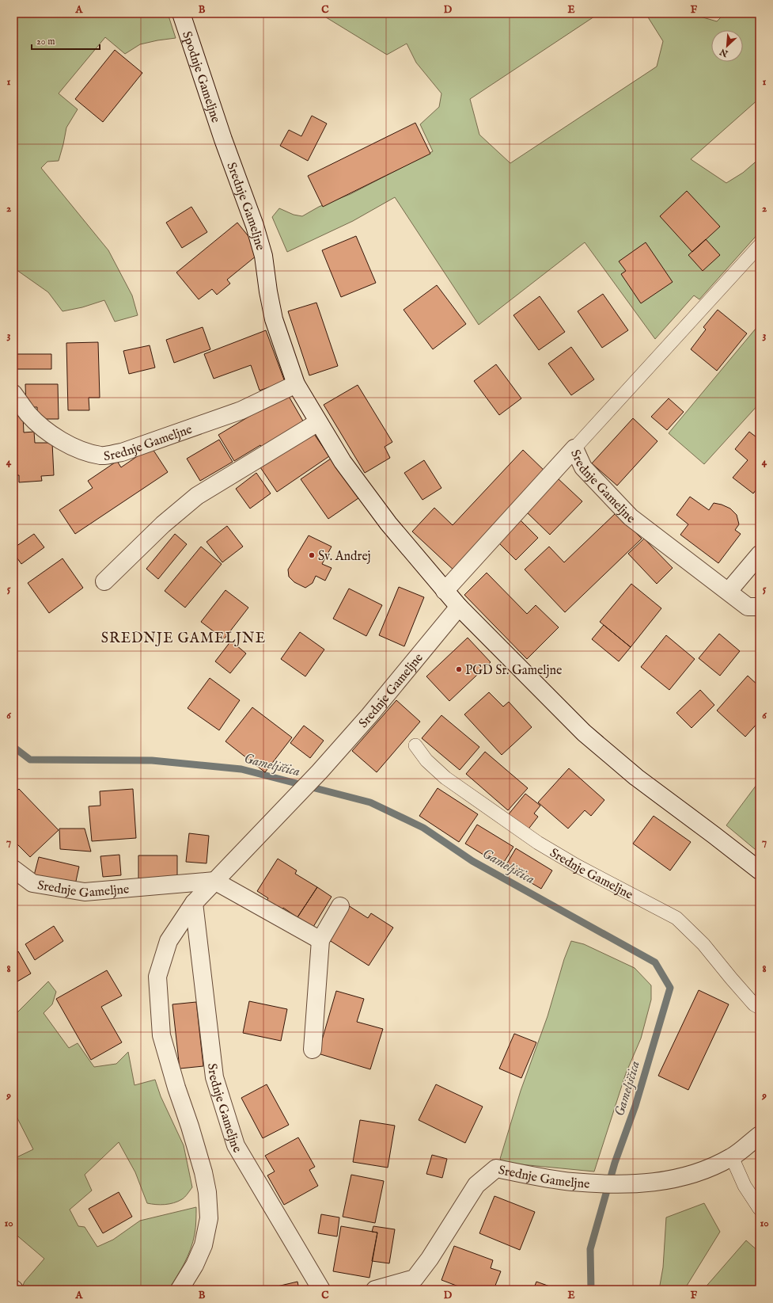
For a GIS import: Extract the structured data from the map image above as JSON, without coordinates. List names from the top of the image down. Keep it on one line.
{"streets":{"street":["Spodnje Gameljne","Srednje Gameljne"]},"crossings":[["Spodnje Gameljne","Srednje Gameljne"]],"districts":["SREDNJE GAMELJNE"],"water":["Gameljščica"],"places":["Sv. Andrej","PGD Sr. Gameljne"],"scale_bar":"20 m","north":"bottom left","grid":{"columns":["A","B","C","D","E","F"],"rows":["1","2","3","4","5","6","7","8","9","10"]}}
